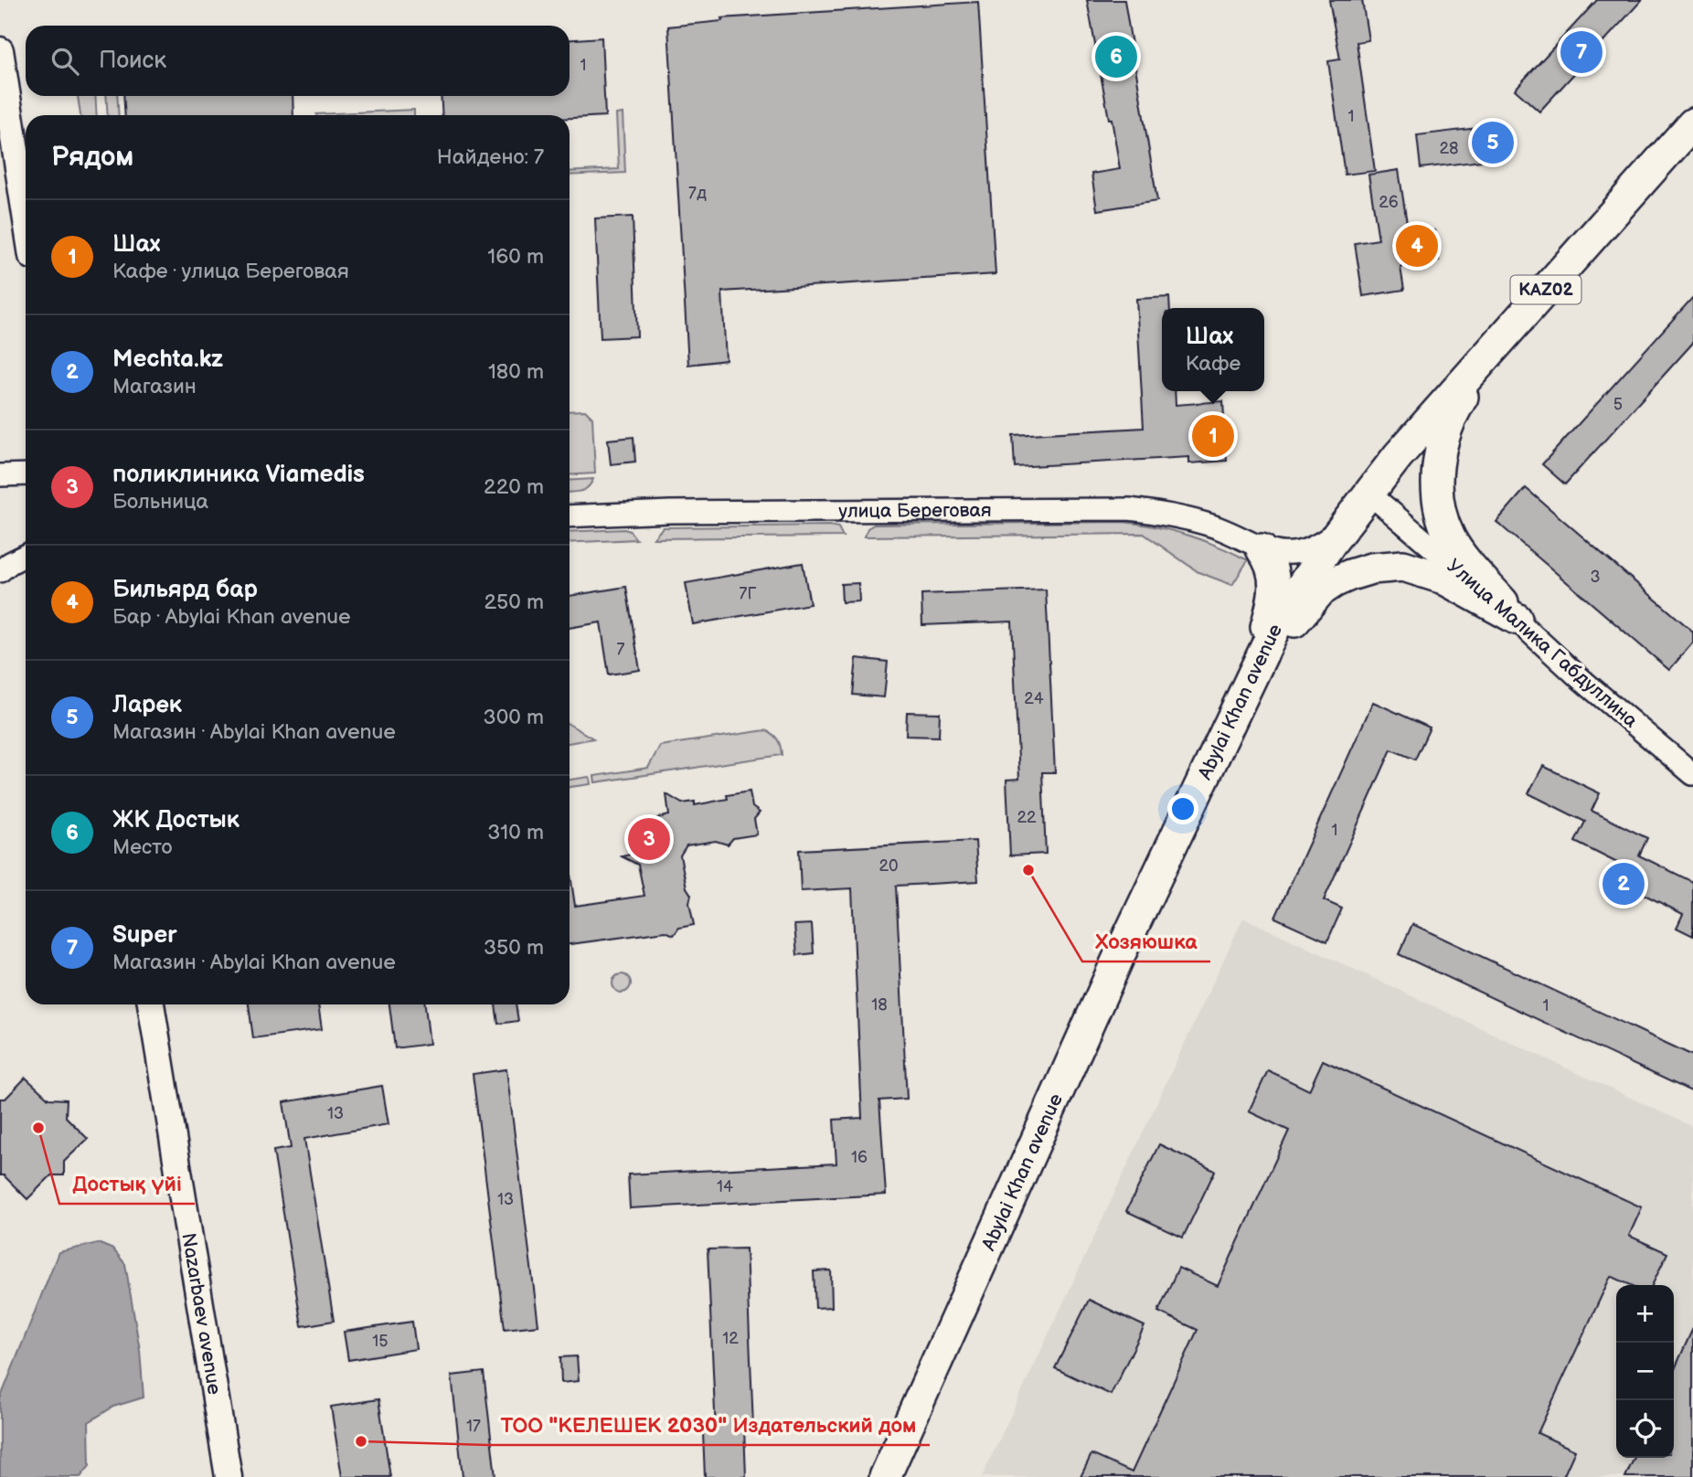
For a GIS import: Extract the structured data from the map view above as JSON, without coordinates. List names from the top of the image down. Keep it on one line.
{"streets":{"highway":["KАZ02","Abylai Khan avenue"],"main road":["Nazarbaev avenue"],"street":["улица Береговая","Улица Малика Габдуллина"]},"crossings":[["Улица Малика Габдуллина","Abylai Khan avenue"]],"places":["Хозяюшка","Достық үйі","ТОО \"КЕЛЕШЕК 2030\" Издательский дом"],"house_numbers":["1","1","28","7д","26","5","3","7Г","7","24","22","1","20","18","1","13","16","14","13","12","15","17"],"page":{"search":"Поиск","pins":["7","6","5","4","1","3","2"],"heading":["Рядом","Найдено: 7"],"list":[{"mark":"1","name":"Шах","note":"Кафе · улица Береговая","value":"160 m"},{"mark":"2","name":"Mechta.kz","note":"Магазин","value":"180 m"},{"mark":"3","name":"поликлиника Viamedis","note":"Больница","value":"220 m"},{"mark":"4","name":"Бильярд бар","note":"Бар · Abylai Khan avenue","value":"250 m"},{"mark":"5","name":"Ларек","note":"Магазин · Abylai Khan avenue","value":"300 m"},{"mark":"6","name":"ЖК Достык","note":"Место","value":"310 m"},{"mark":"7","name":"Super","note":"Магазин · Abylai Khan avenue","value":"350 m"}],"popup":["Шах","Кафе"],"map_buttons":["+","−"]}}
